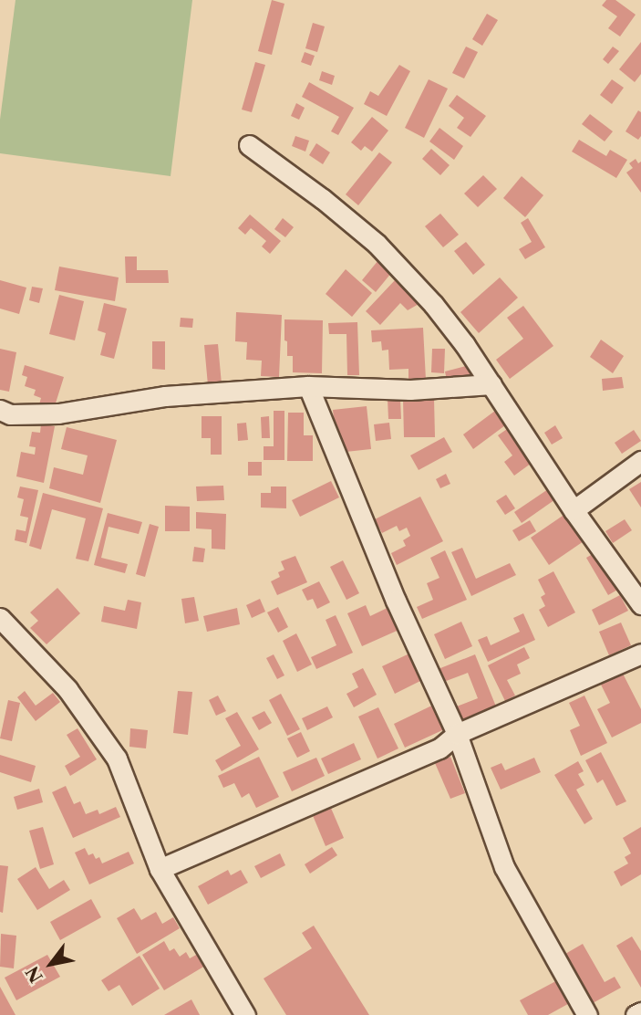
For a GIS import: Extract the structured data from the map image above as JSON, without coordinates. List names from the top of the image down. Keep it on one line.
{"north":"bottom left"}
